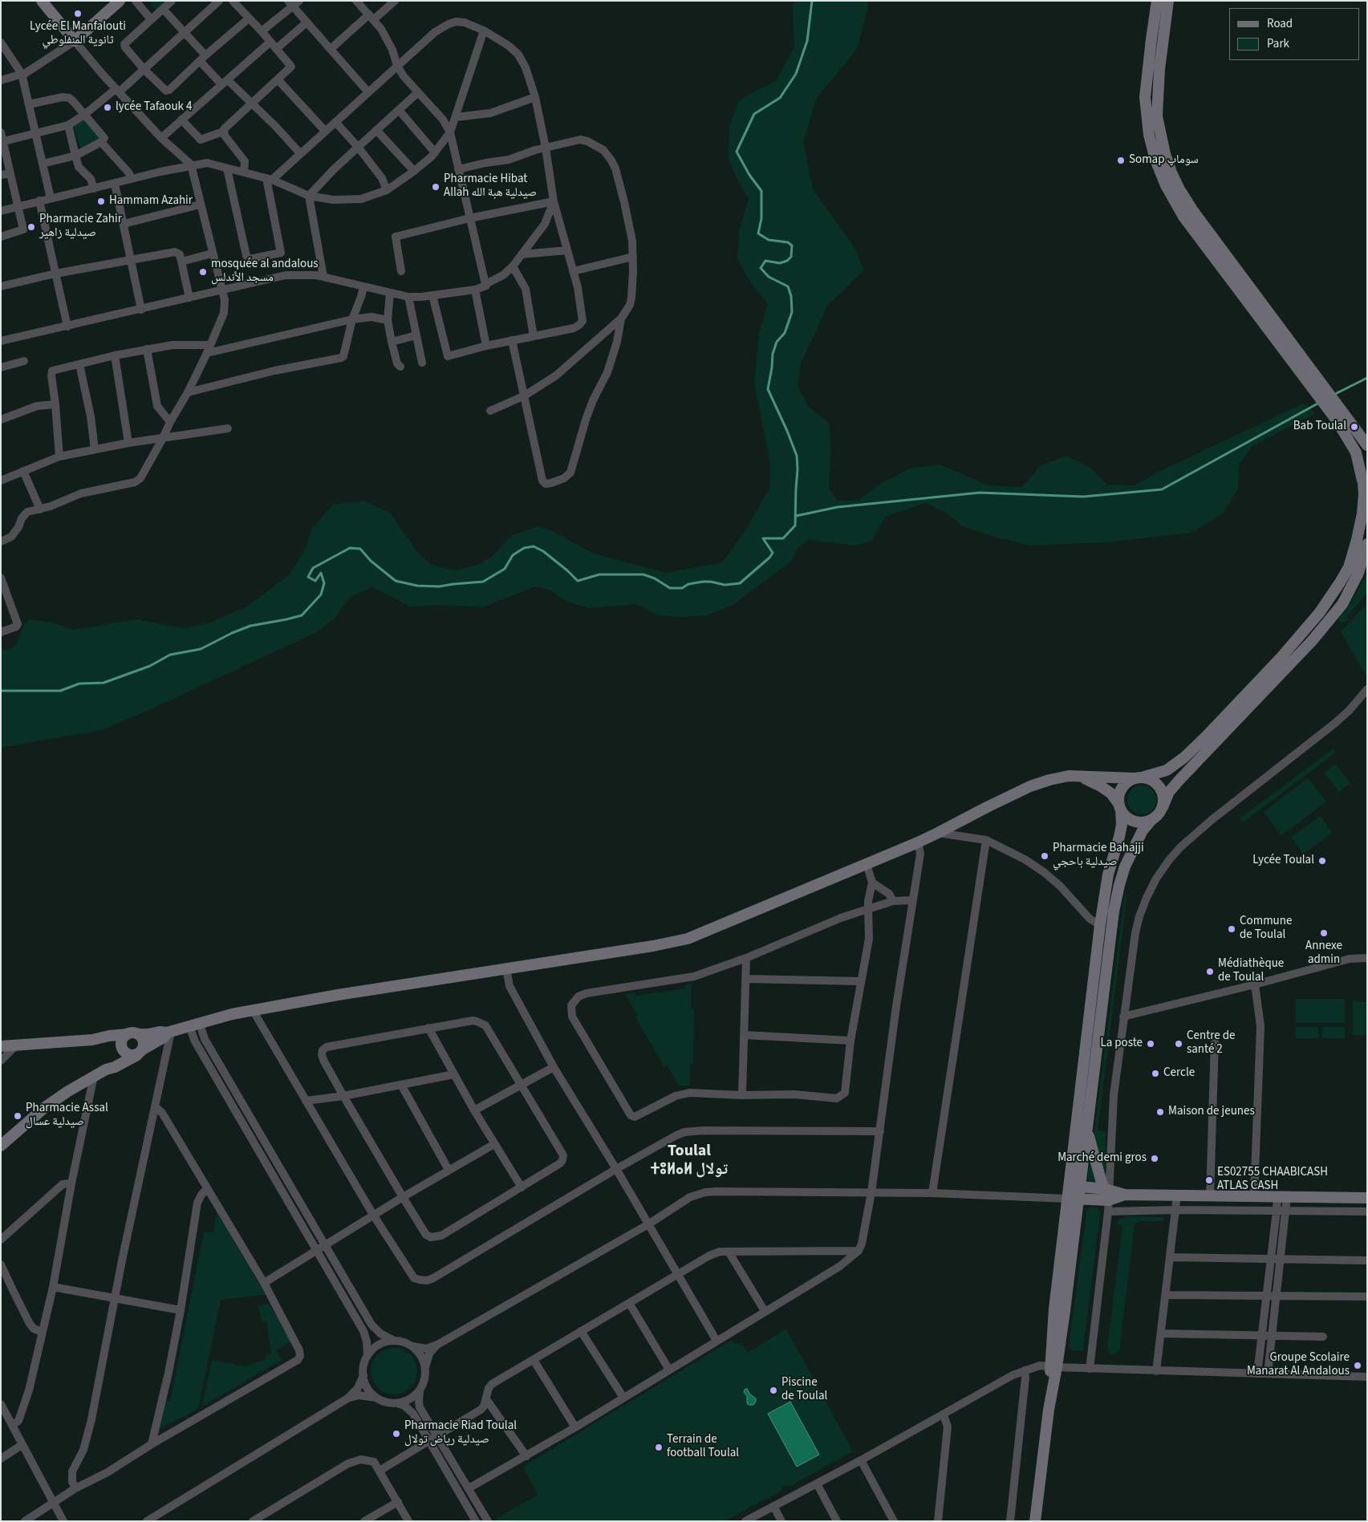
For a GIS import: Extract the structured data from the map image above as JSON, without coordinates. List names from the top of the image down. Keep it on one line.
{"districts":["Toulal ⵜⵓⵍⴰⵍ تولال"],"places":["Lycée El Manfalouti ثانوية المنفلوطي","lycée Tafaouk 4","Somap سوماپ","Pharmacie Hibat Allah صيدلية هبة الله","Hammam Azahir","Pharmacie Zahir صيدلية زاهير","mosquée al andalous مسجد الأندلس","Bab Toulal","Pharmacie Bahajji صيدلية باحجي","Lycée Toulal","Commune de Toulal","Annexe admin","Médiathèque de Toulal","La poste","Centre de santé 2","Cercle","Maison de jeunes","Pharmacie Assal صيدلية عسال","Marché demi gros","ES02755 CHAABICASH ATLAS CASH","Groupe Scolaire Manarat Al Andalous","Piscine de Toulal","Pharmacie Riad Toulal صيدلية رياض تولال","Terrain de football Toulal"],"legend":["Road","Park"]}
